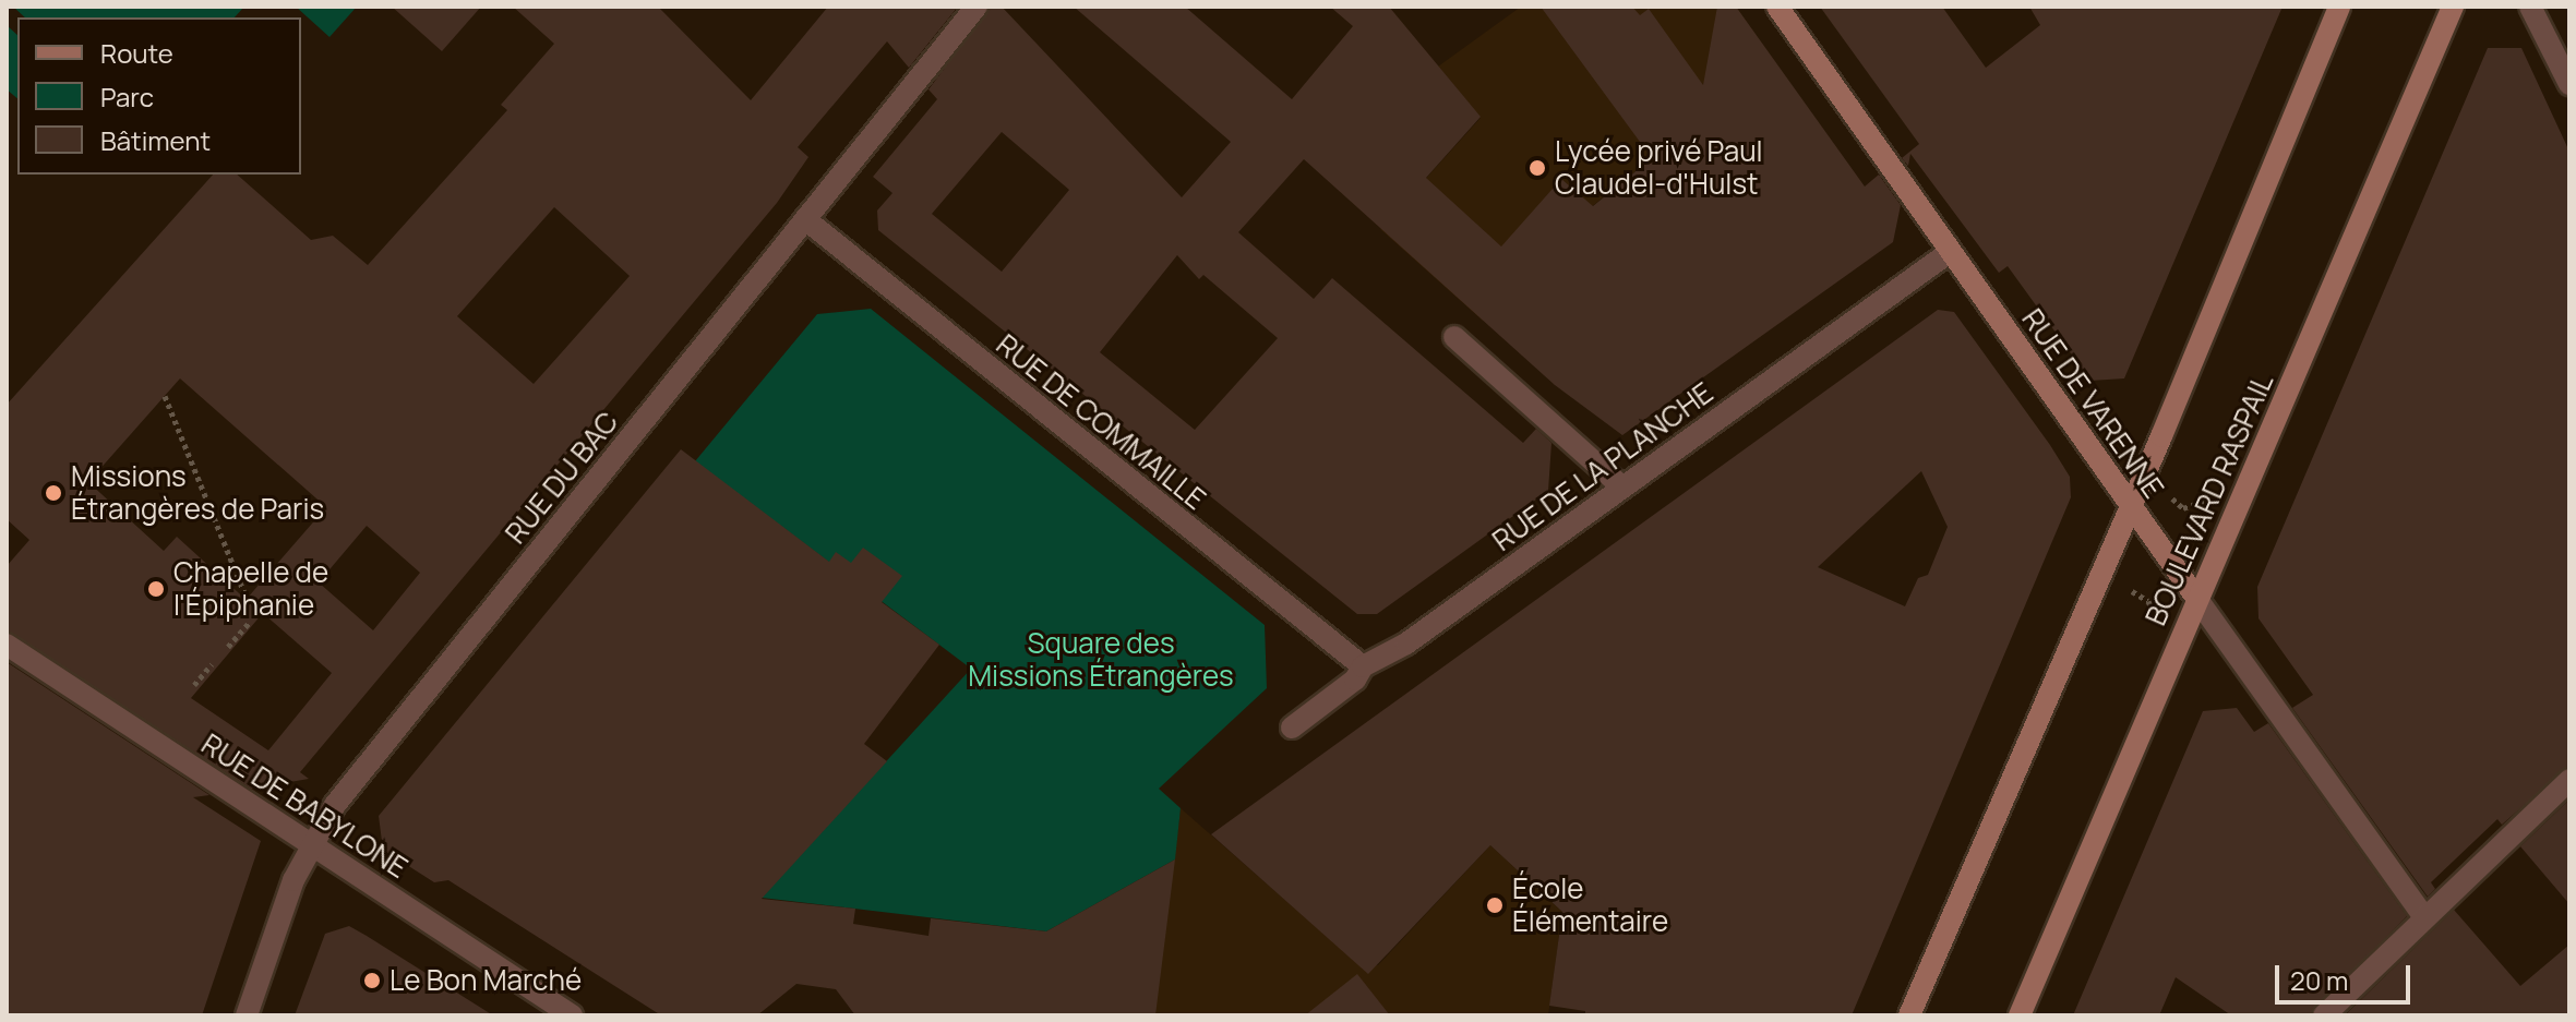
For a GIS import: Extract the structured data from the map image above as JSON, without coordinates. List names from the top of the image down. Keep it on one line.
{"streets":{"main road":["RUE DE VARENNE","BOULEVARD RASPAIL"],"street":["RUE DE COMMAILLE","RUE DE LA PLANCHE","RUE DU BAC","RUE DE BABYLONE"]},"crossings":[["RUE DE VARENNE","RUE DE LA PLANCHE"],["RUE DE VARENNE","BOULEVARD RASPAIL"],["RUE DE COMMAILLE","RUE DE LA PLANCHE"],["RUE DE COMMAILLE","RUE DU BAC"],["RUE DU BAC","RUE DE BABYLONE"]],"parks":["Square des Missions Étrangères"],"places":["Lycée privé Paul Claudel-d'Hulst","Missions Étrangères de Paris","Chapelle de l'Épiphanie","École Élémentaire","Le Bon Marché"],"legend":["Route","Parc","Bâtiment"],"scale_bar":"20 m"}
